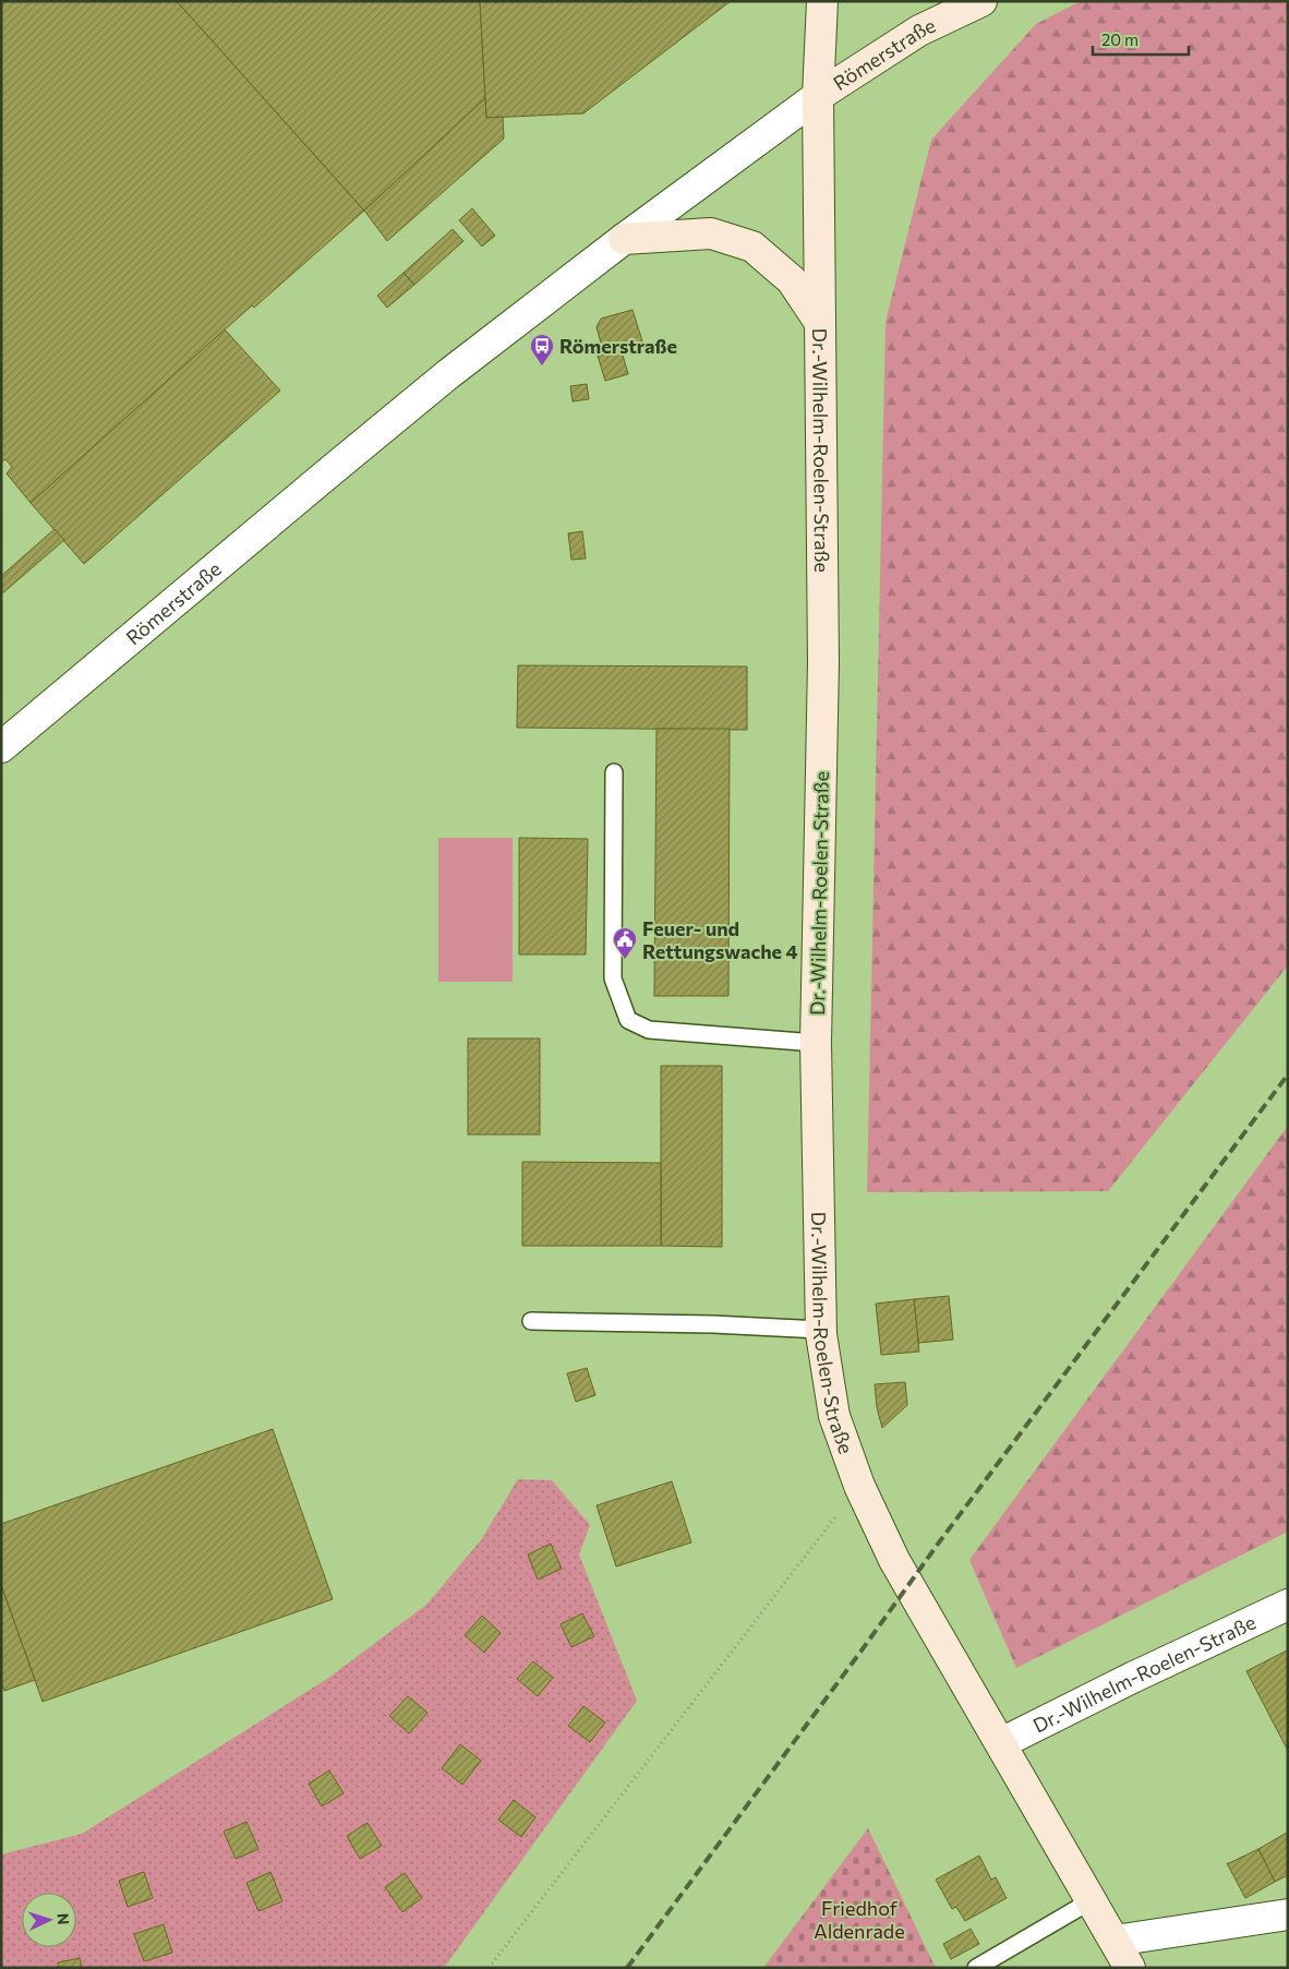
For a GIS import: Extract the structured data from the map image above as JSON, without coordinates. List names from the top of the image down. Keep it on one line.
{"streets":{"main road":["Römerstraße","Dr.-Wilhelm-Roelen-Straße"]},"crossings":[["Römerstraße","Dr.-Wilhelm-Roelen-Straße"]],"parks":["Friedhof Aldenrade"],"places":{"bus stop":["Römerstraße"],"public building":["Feuer- und Rettungswache 4"]},"scale_bar":"20 m","north":"right"}
